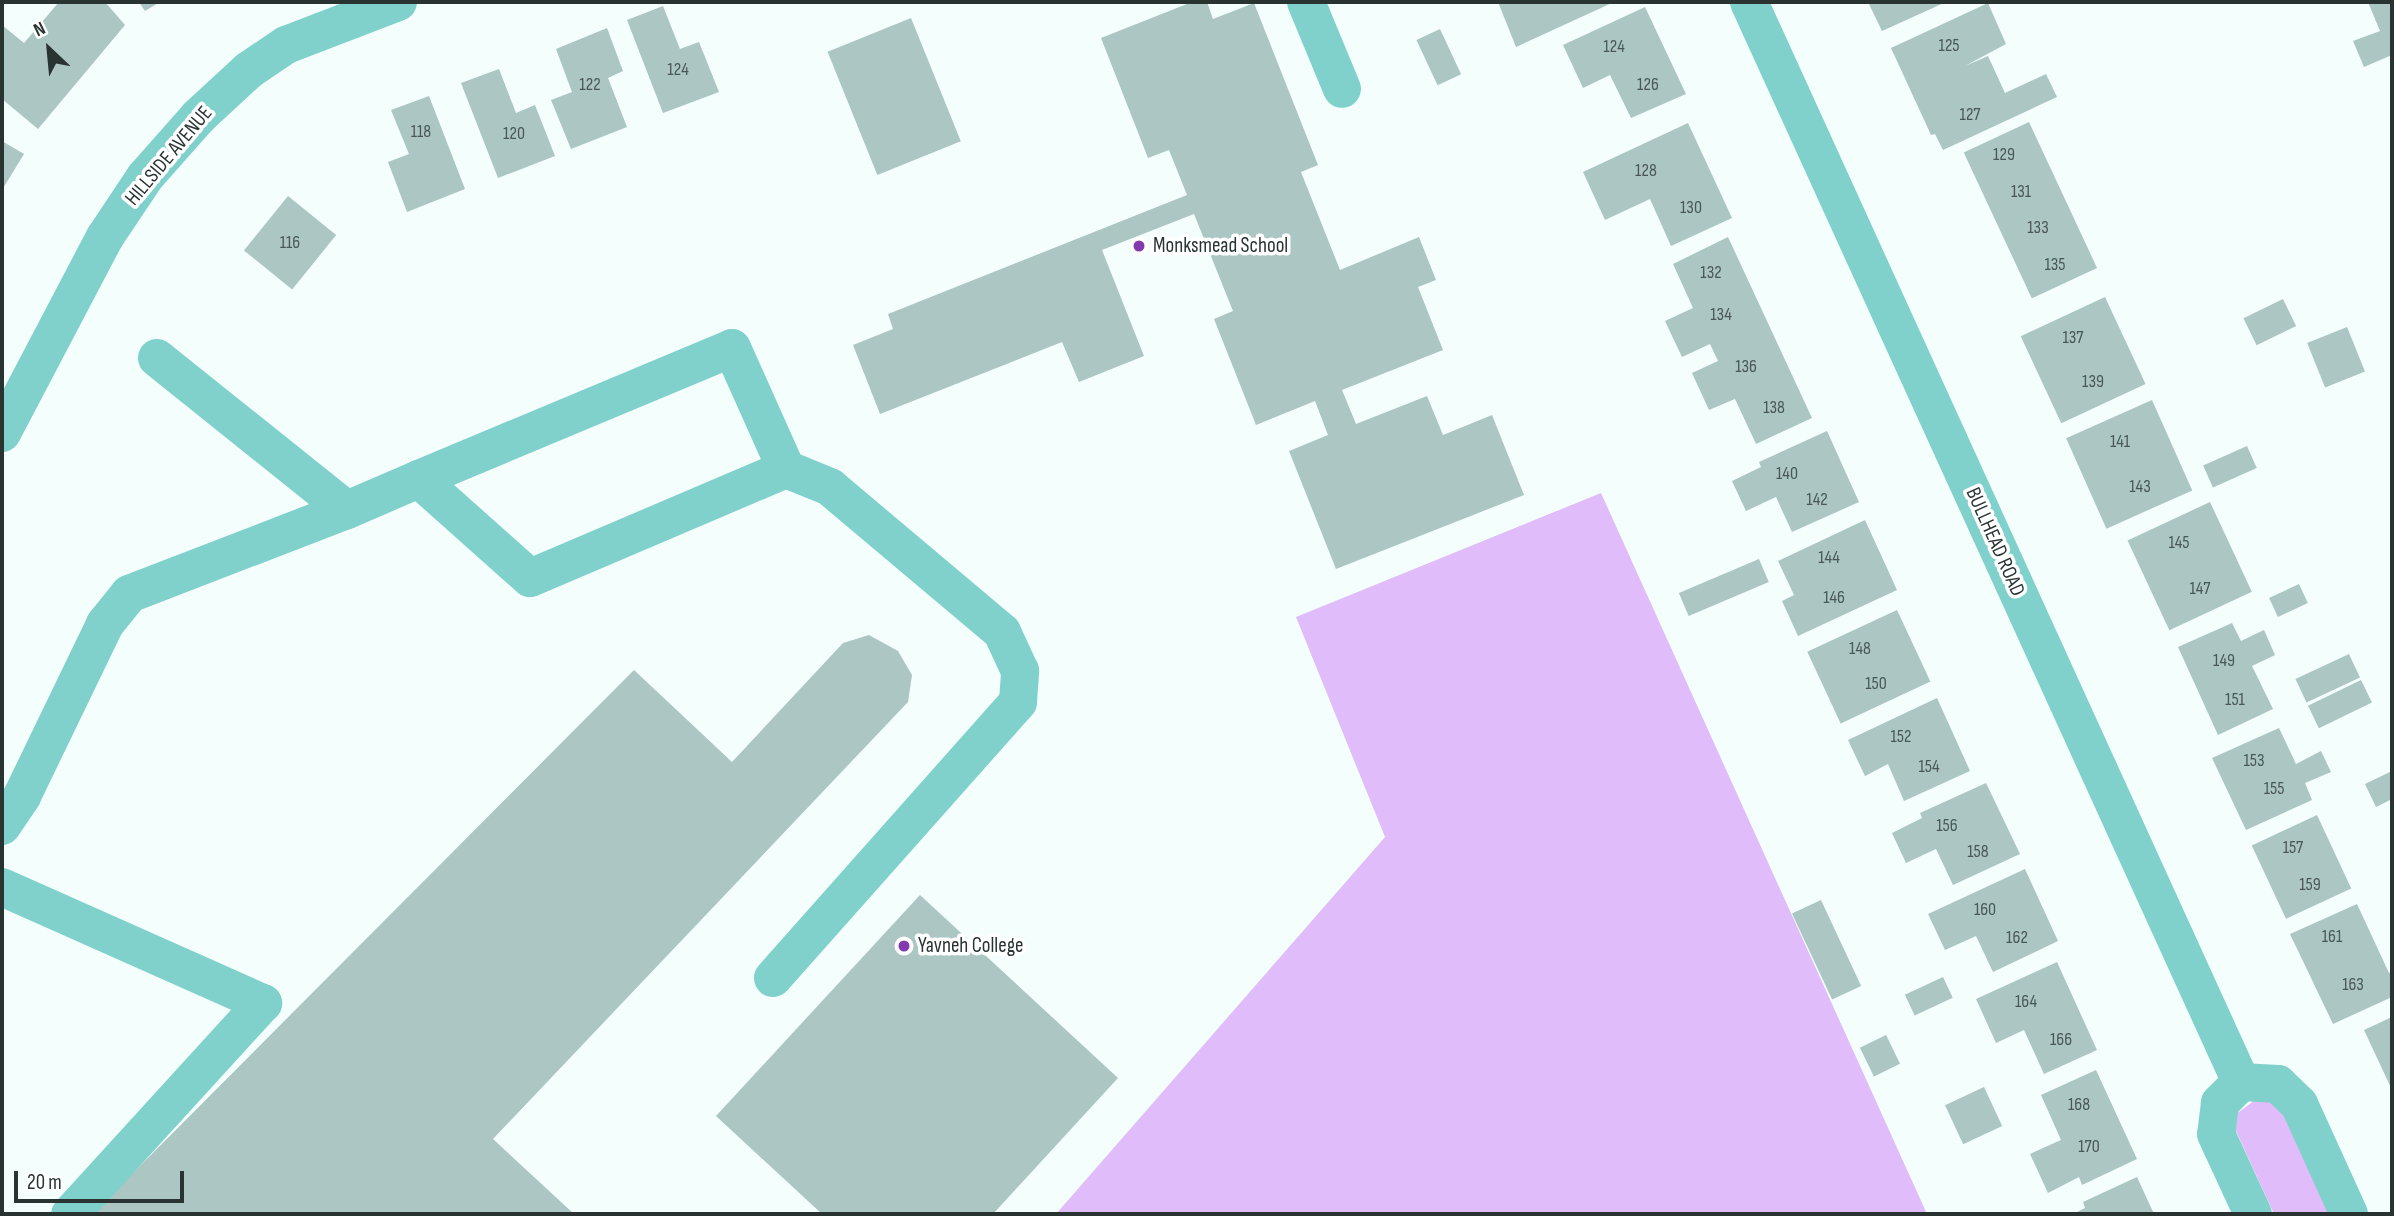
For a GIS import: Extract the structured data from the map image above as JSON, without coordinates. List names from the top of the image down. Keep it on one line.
{"streets":{"street":["HILLSIDE AVENUE","BULLHEAD ROAD"]},"places":["Monksmead School","Yavneh College"],"house_numbers":["125","124","124","122","126","127","118","120","129","128","131","130","133","116","135","132","134","137","136","139","138","141","140","143","142","145","144","147","146","148","149","150","151","152","153","154","155","156","157","158","159","160","161","162","163","164","166","168","170"],"scale_bar":"20 m","north":"top left"}
